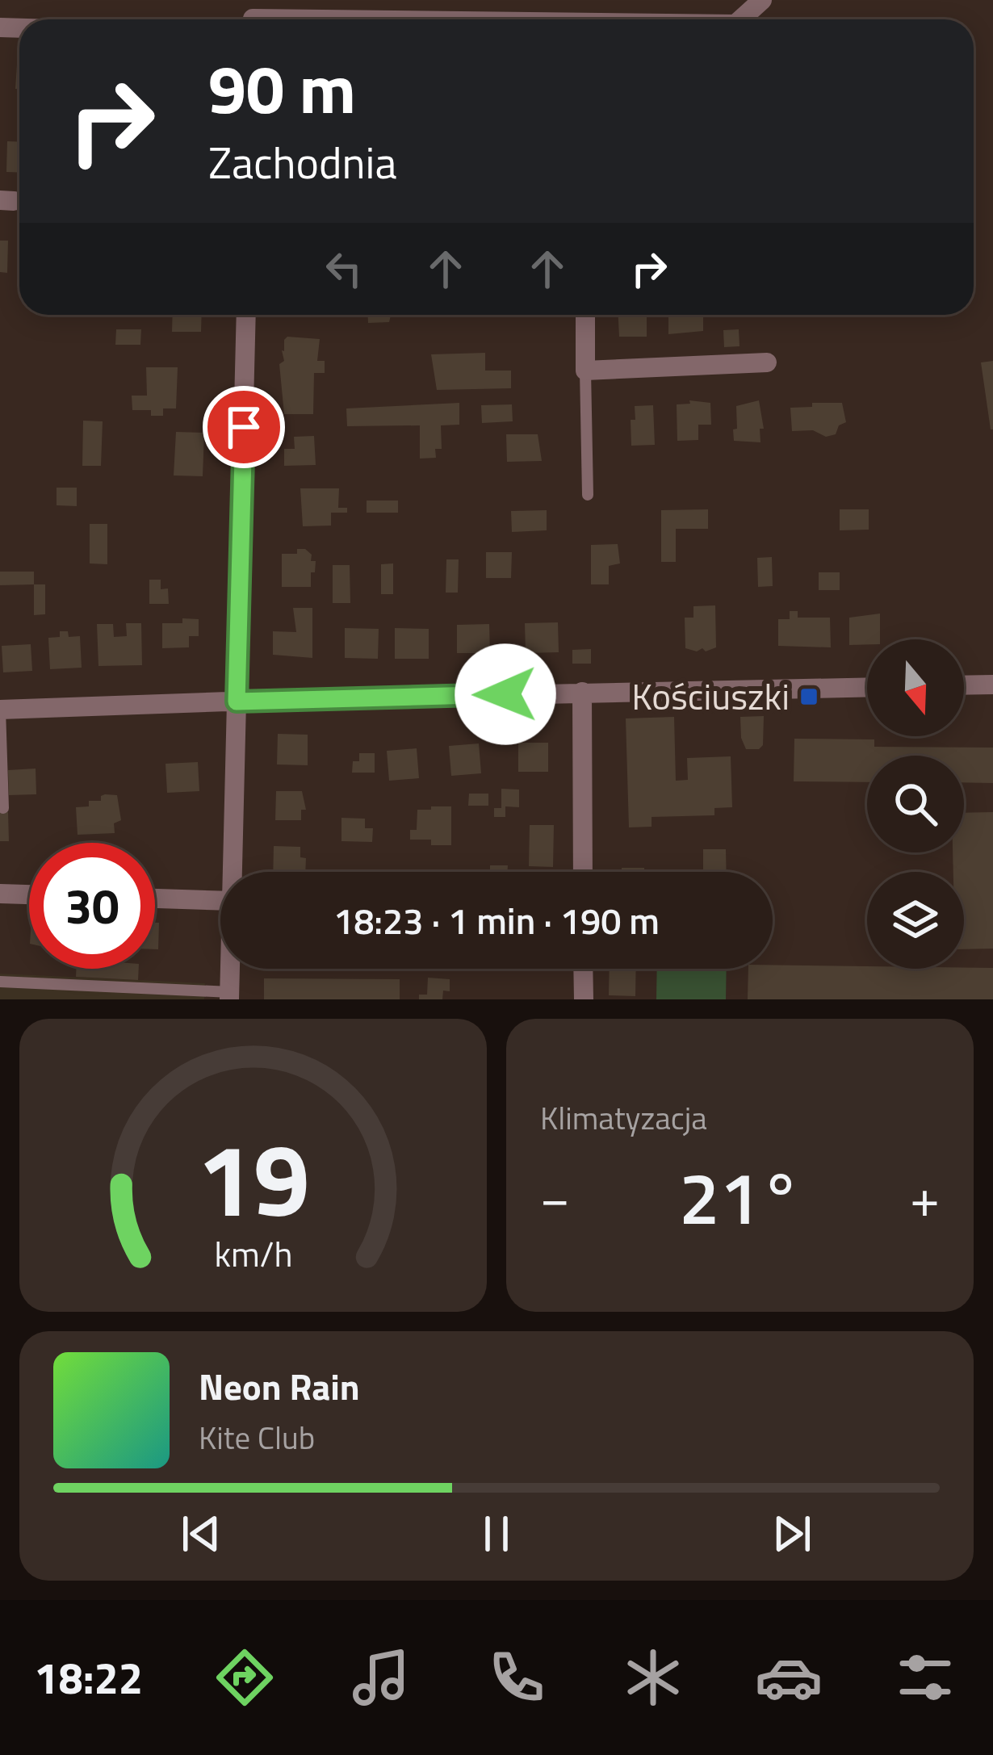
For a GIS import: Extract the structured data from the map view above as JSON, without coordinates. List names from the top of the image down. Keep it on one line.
{"places":{"transit":["Kościuszki"]},"north":"bottom","page":{"turn":["90 m","Zachodnia"],"limit":"30","trip":"18:23 · 1 min · 190 m","tile":"Klimatyzacja","heat":["−","21°","+"],"song":["Neon Rain","Kite Club"],"tabs":"18:22","gauge":["19","km/h"]}}
